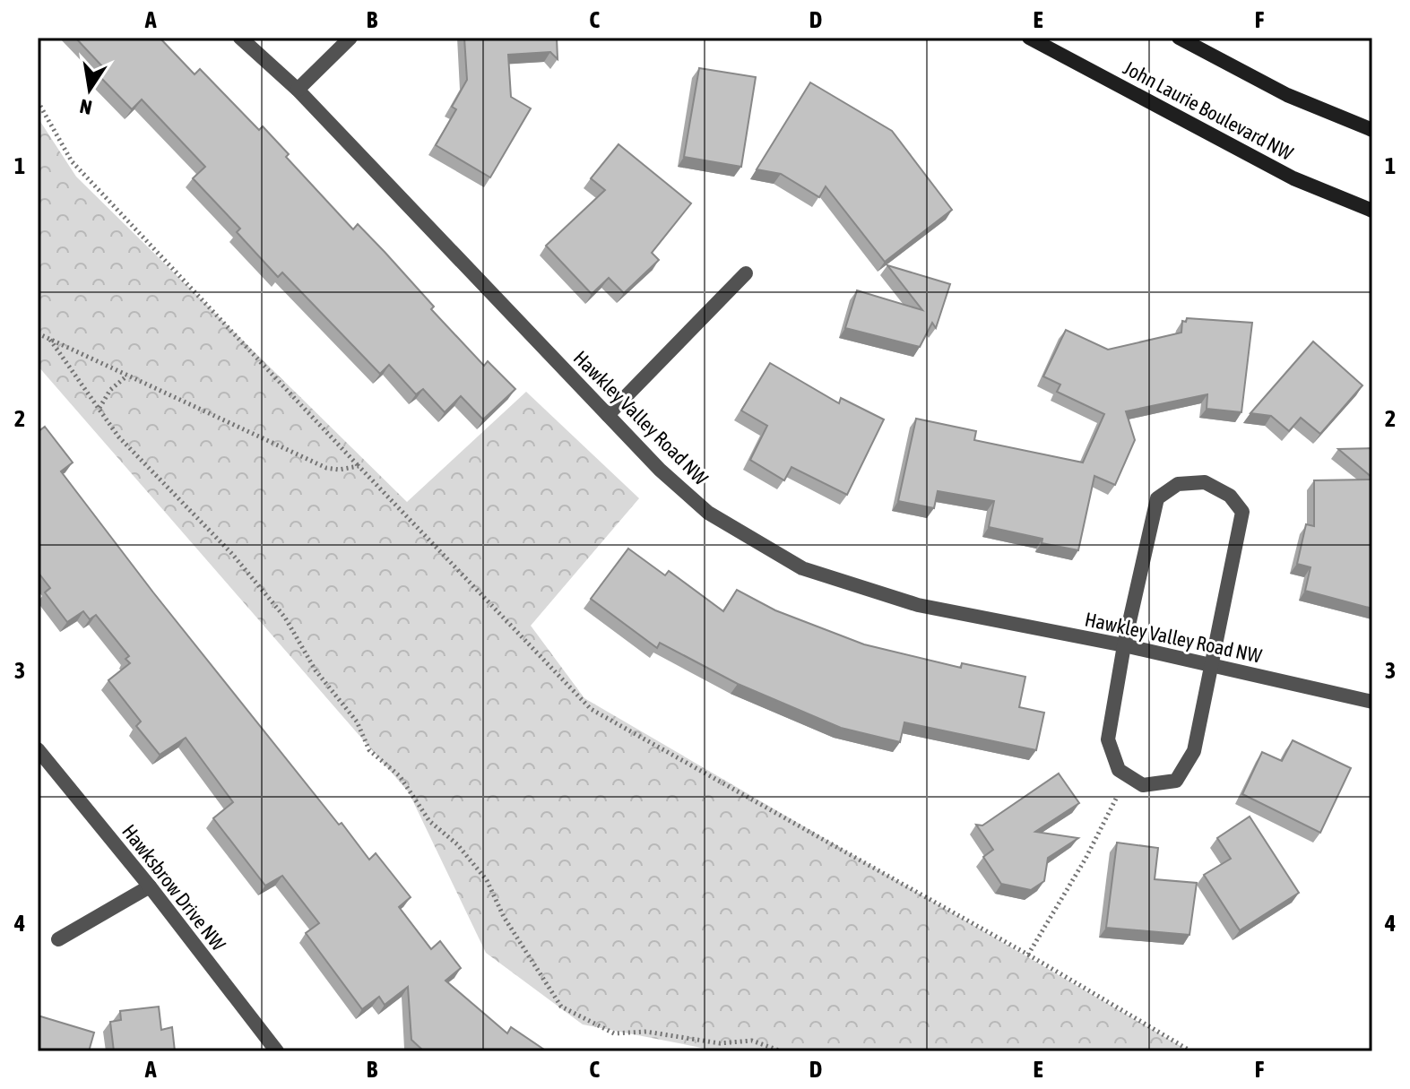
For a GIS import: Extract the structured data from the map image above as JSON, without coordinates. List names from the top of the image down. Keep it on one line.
{"streets":{"main road":["John Laurie Boulevard NW"],"street":["Hawkley Valley Road NW","Hawksbrow Drive NW"]},"north":"bottom","grid":{"columns":["A","B","C","D","E","F"],"rows":["1","2","3","4"]}}
